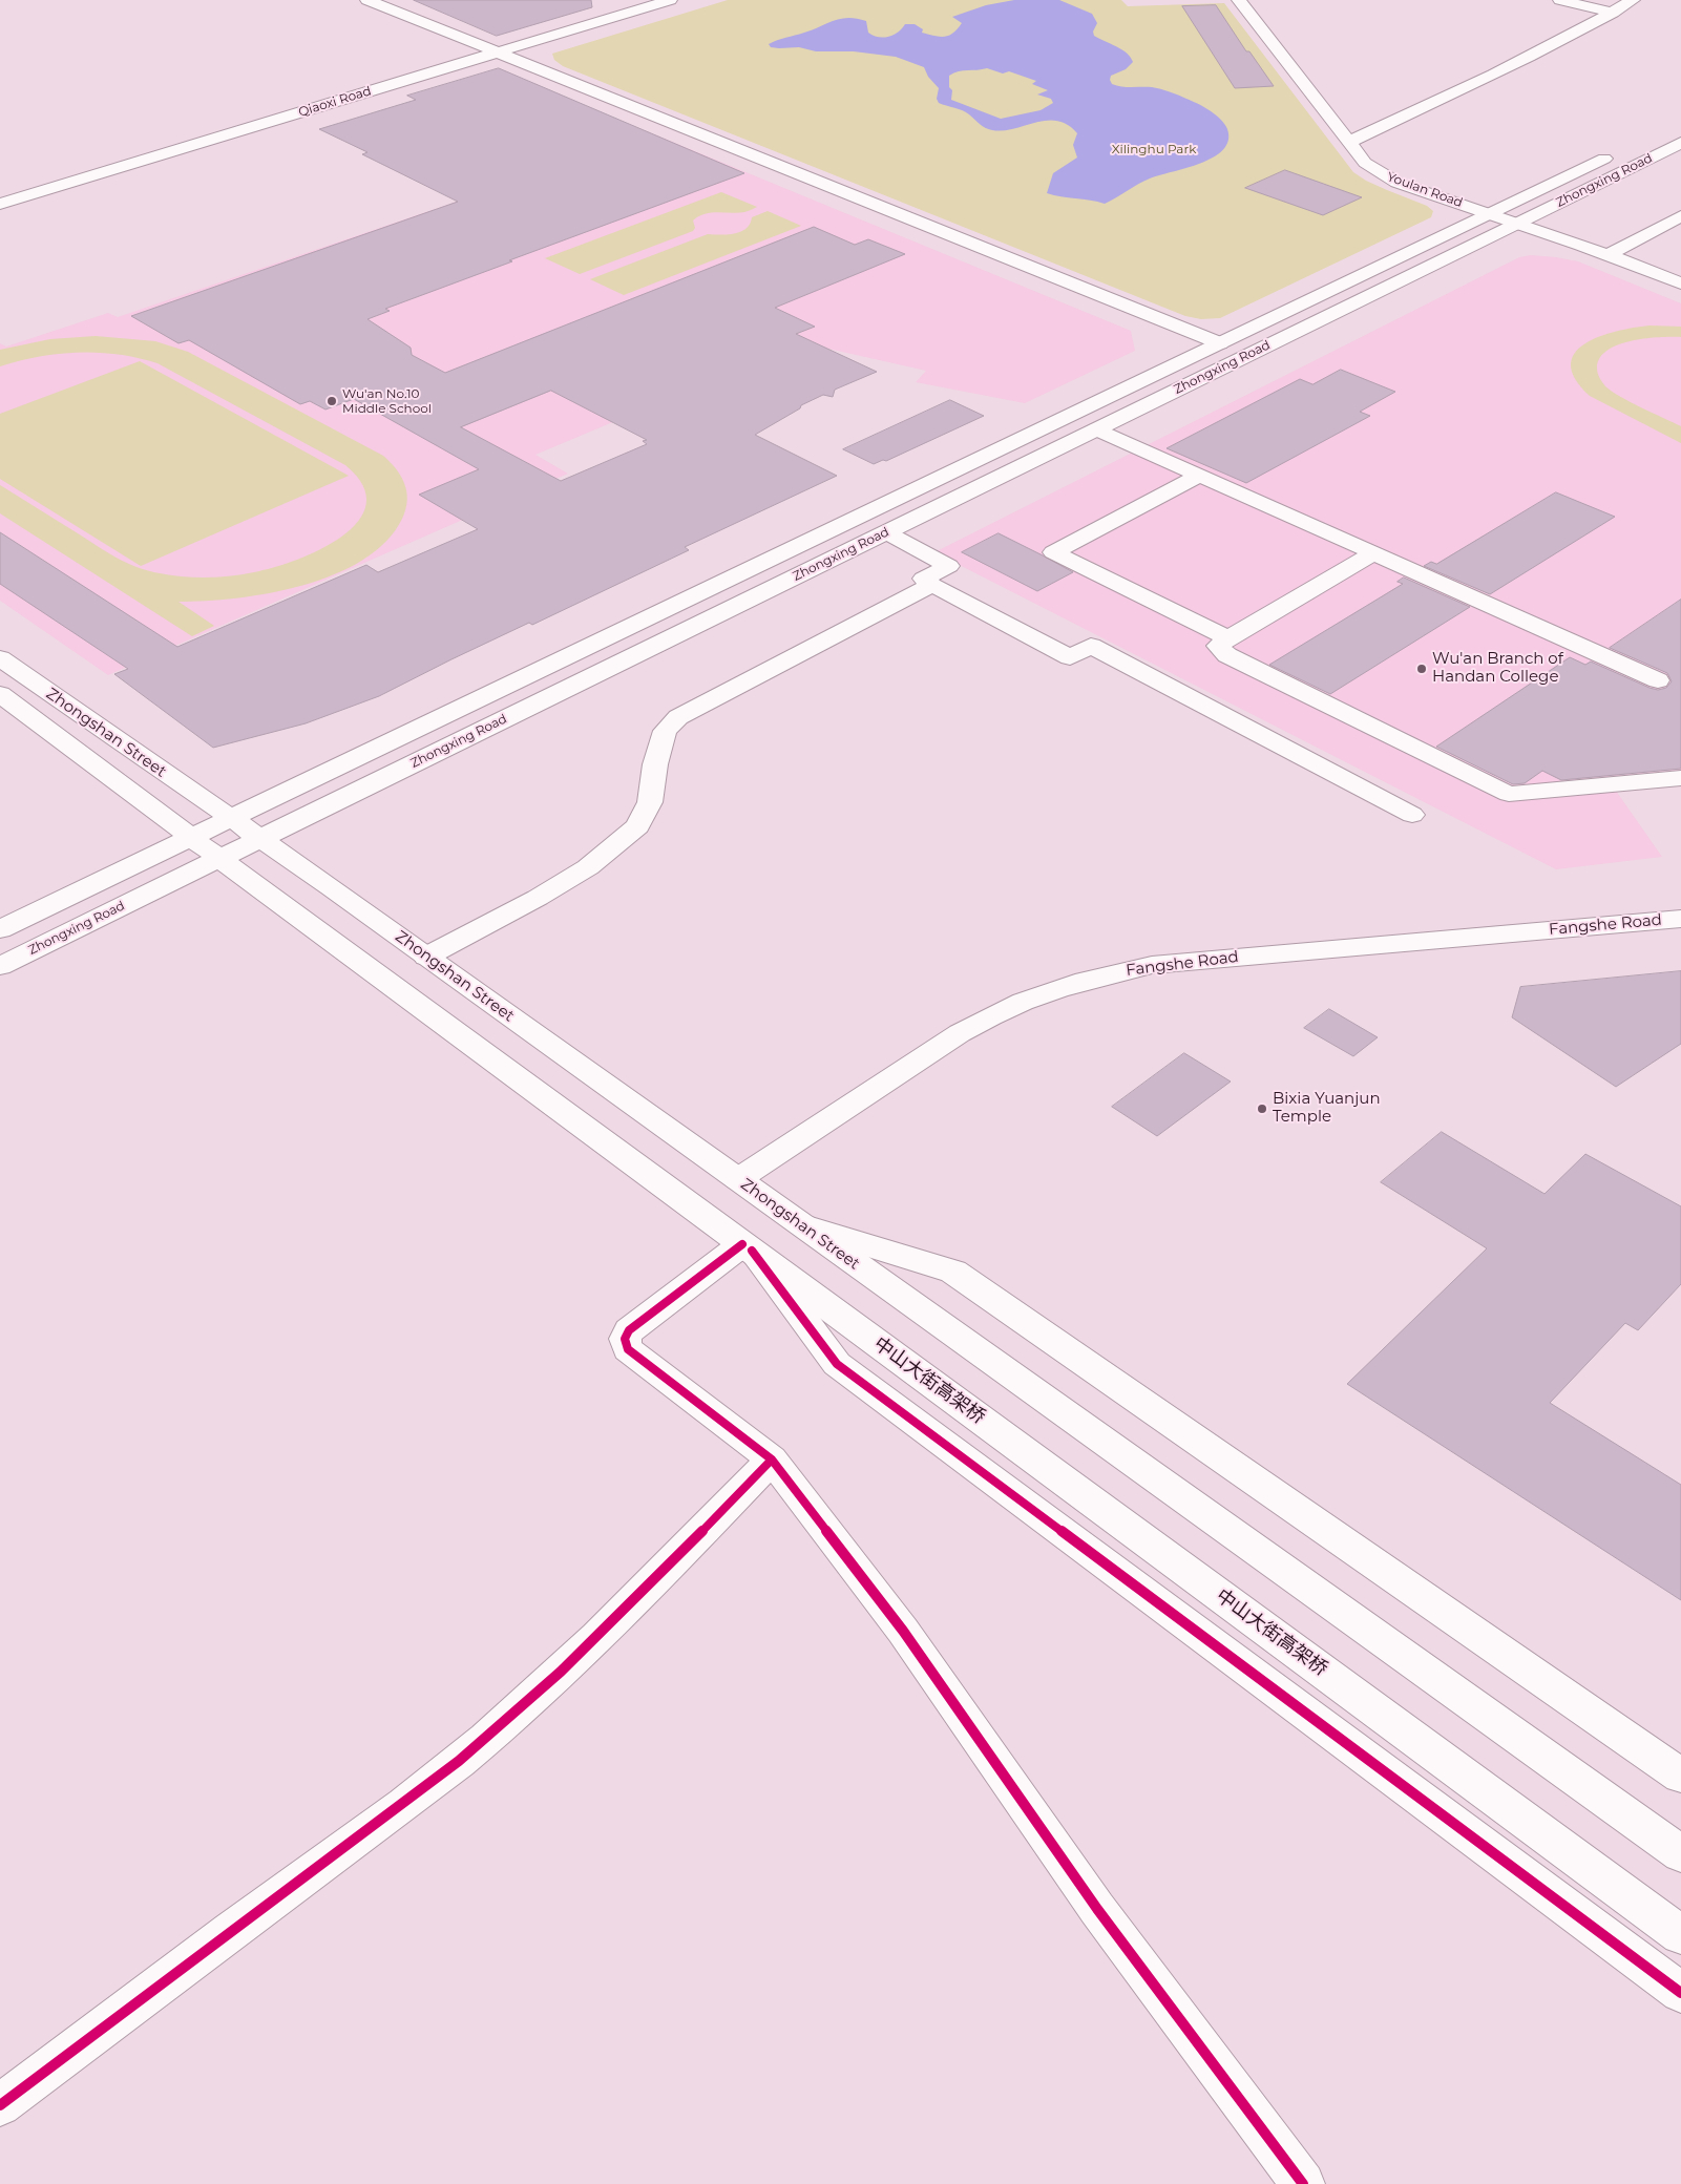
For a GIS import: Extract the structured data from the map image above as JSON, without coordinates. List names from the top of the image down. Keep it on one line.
{"streets":{"main road":["Qiaoxi Road","Zhongxing Road","Youlan Road","Zhongshan Street","Fangshe Road","中山大街高架桥"]},"crossings":[["Zhongxing Road","Youlan Road"],["Zhongxing Road","Zhongshan Street"],["Zhongshan Street","Fangshe Road"],["Zhongshan Street","中山大街高架桥"]],"parks":["Xilinghu Park"],"places":["Wu'an No.10 Middle School","Wu'an Branch of Handan College","Bixia Yuanjun Temple"]}
